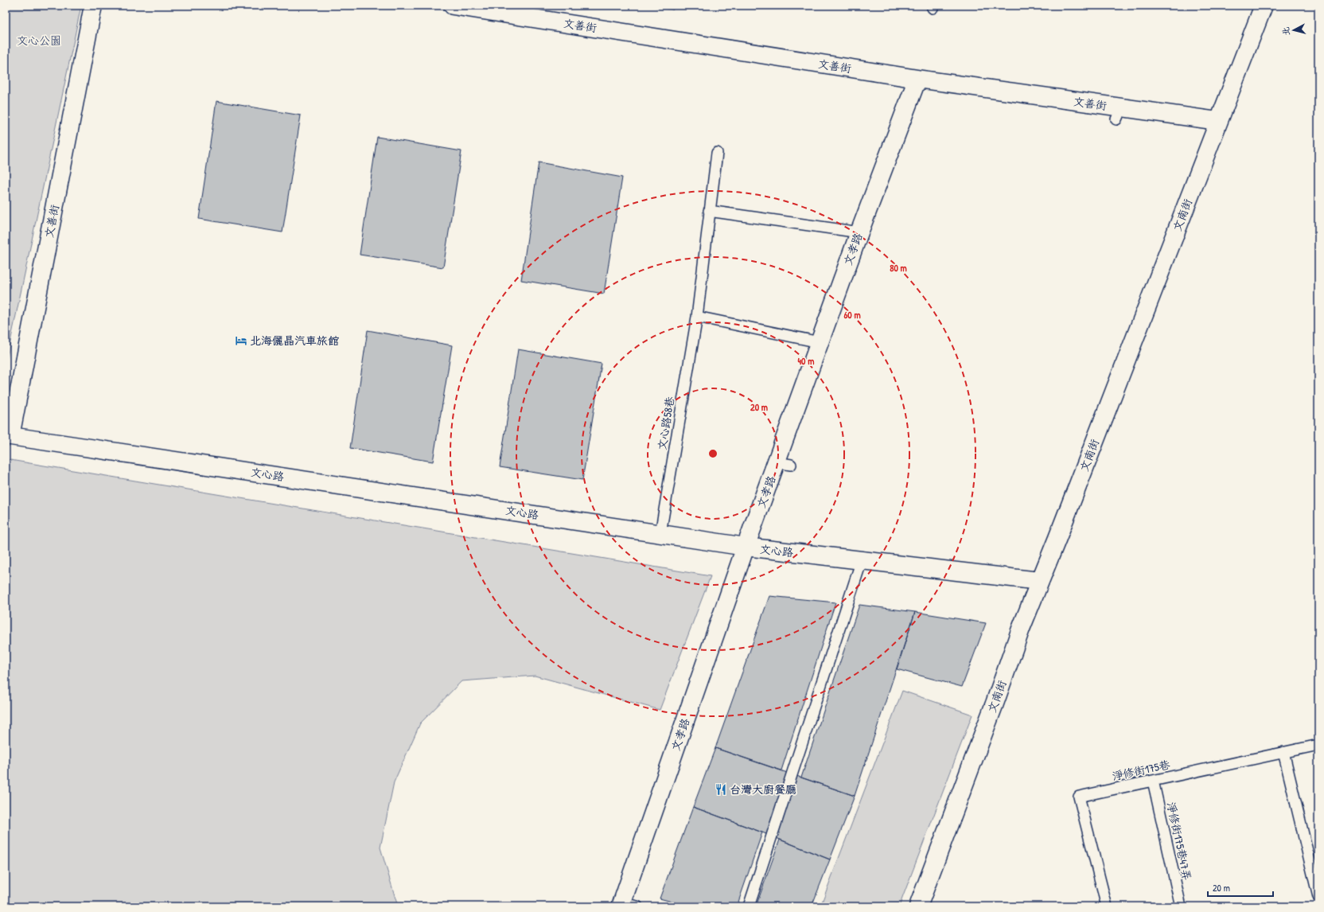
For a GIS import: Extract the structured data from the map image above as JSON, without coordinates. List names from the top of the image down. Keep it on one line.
{"streets":{"street":["文善街","文南街","文孝路","文心路"],"lane":["文心路58巷","淨修街175巷","淨修街175巷47弄"]},"crossings":[["文善街","文南街"],["文善街","文孝路"],["文善街","文心路"],["文南街","文心路"],["文孝路","文心路"],["文心路58巷","文心路"],["淨修街175巷","淨修街175巷47弄"]],"parks":["文心公園"],"places":{"hotel":["北海儷晶汽車旅館"],"restaurant":["台灣大廚餐廳"]},"scale_bar":"20 m","north":"left","rings":["80 m","60 m","40 m","20 m"]}
